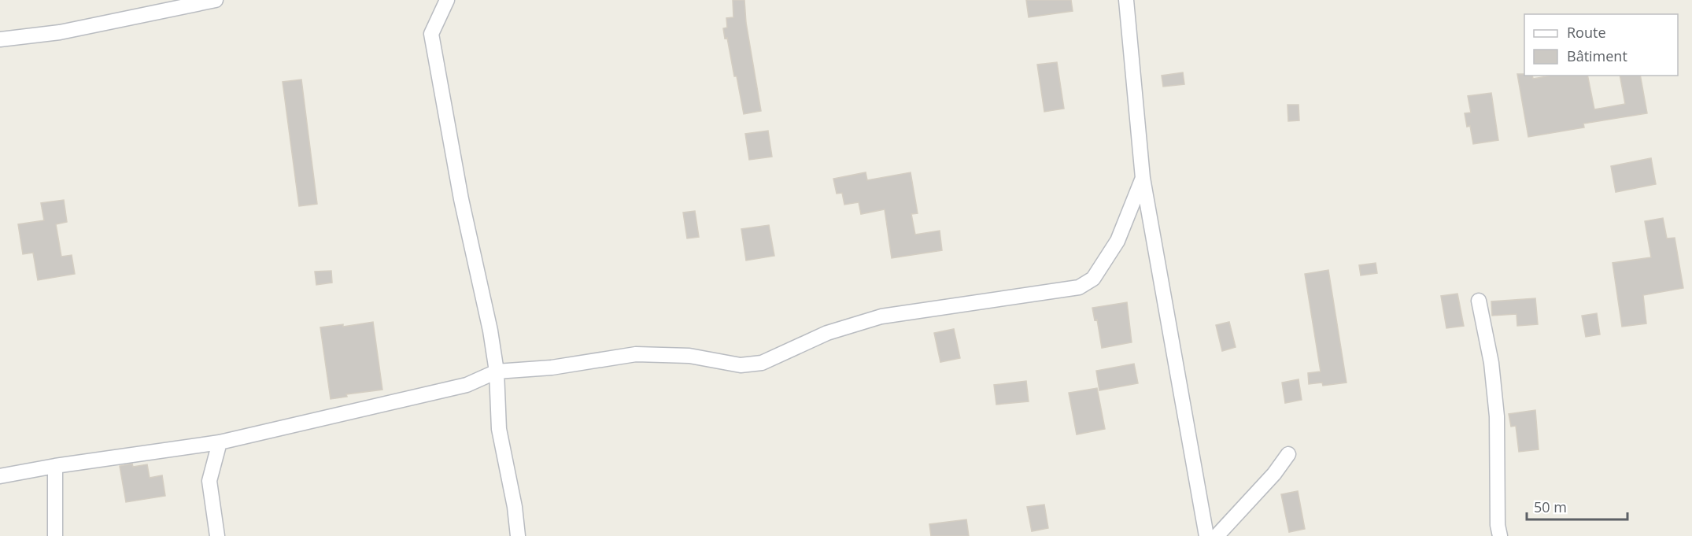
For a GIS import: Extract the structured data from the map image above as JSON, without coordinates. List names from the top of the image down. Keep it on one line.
{"legend":["Route","Bâtiment"],"scale_bar":"50 m"}
